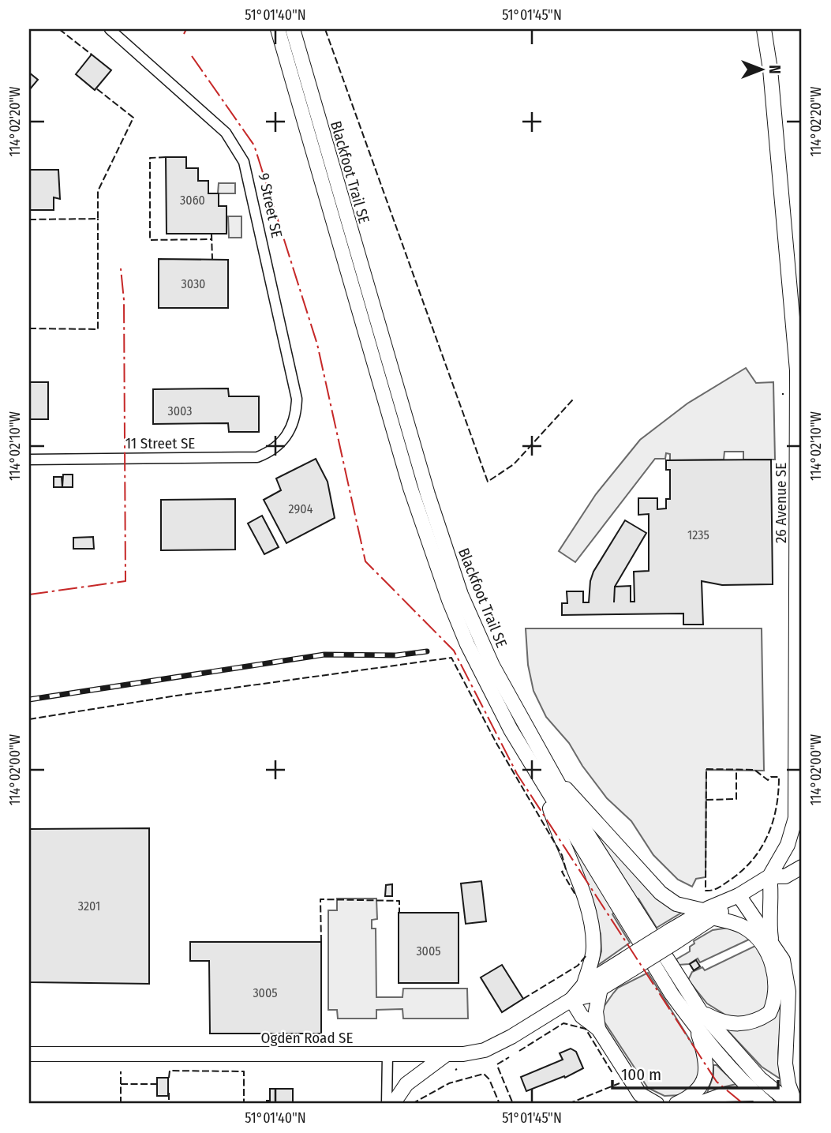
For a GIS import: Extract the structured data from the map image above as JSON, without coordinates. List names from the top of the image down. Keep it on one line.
{"streets":{"main road":["Blackfoot Trail SE","26 Avenue SE","Ogden Road SE"],"street":["9 Street SE","11 Street SE"]},"crossings":[["9 Street SE","11 Street SE"],["26 Avenue SE","Ogden Road SE"]],"house_numbers":["3060","3030","3003","2904","1235","3201","3005","3005"],"scale_bar":"100 m","north":"right","coordinates":["51°01'40\"N","51°01'45\"N","114°02'20\"W","114°02'10\"W","114°02'00\"W"]}
